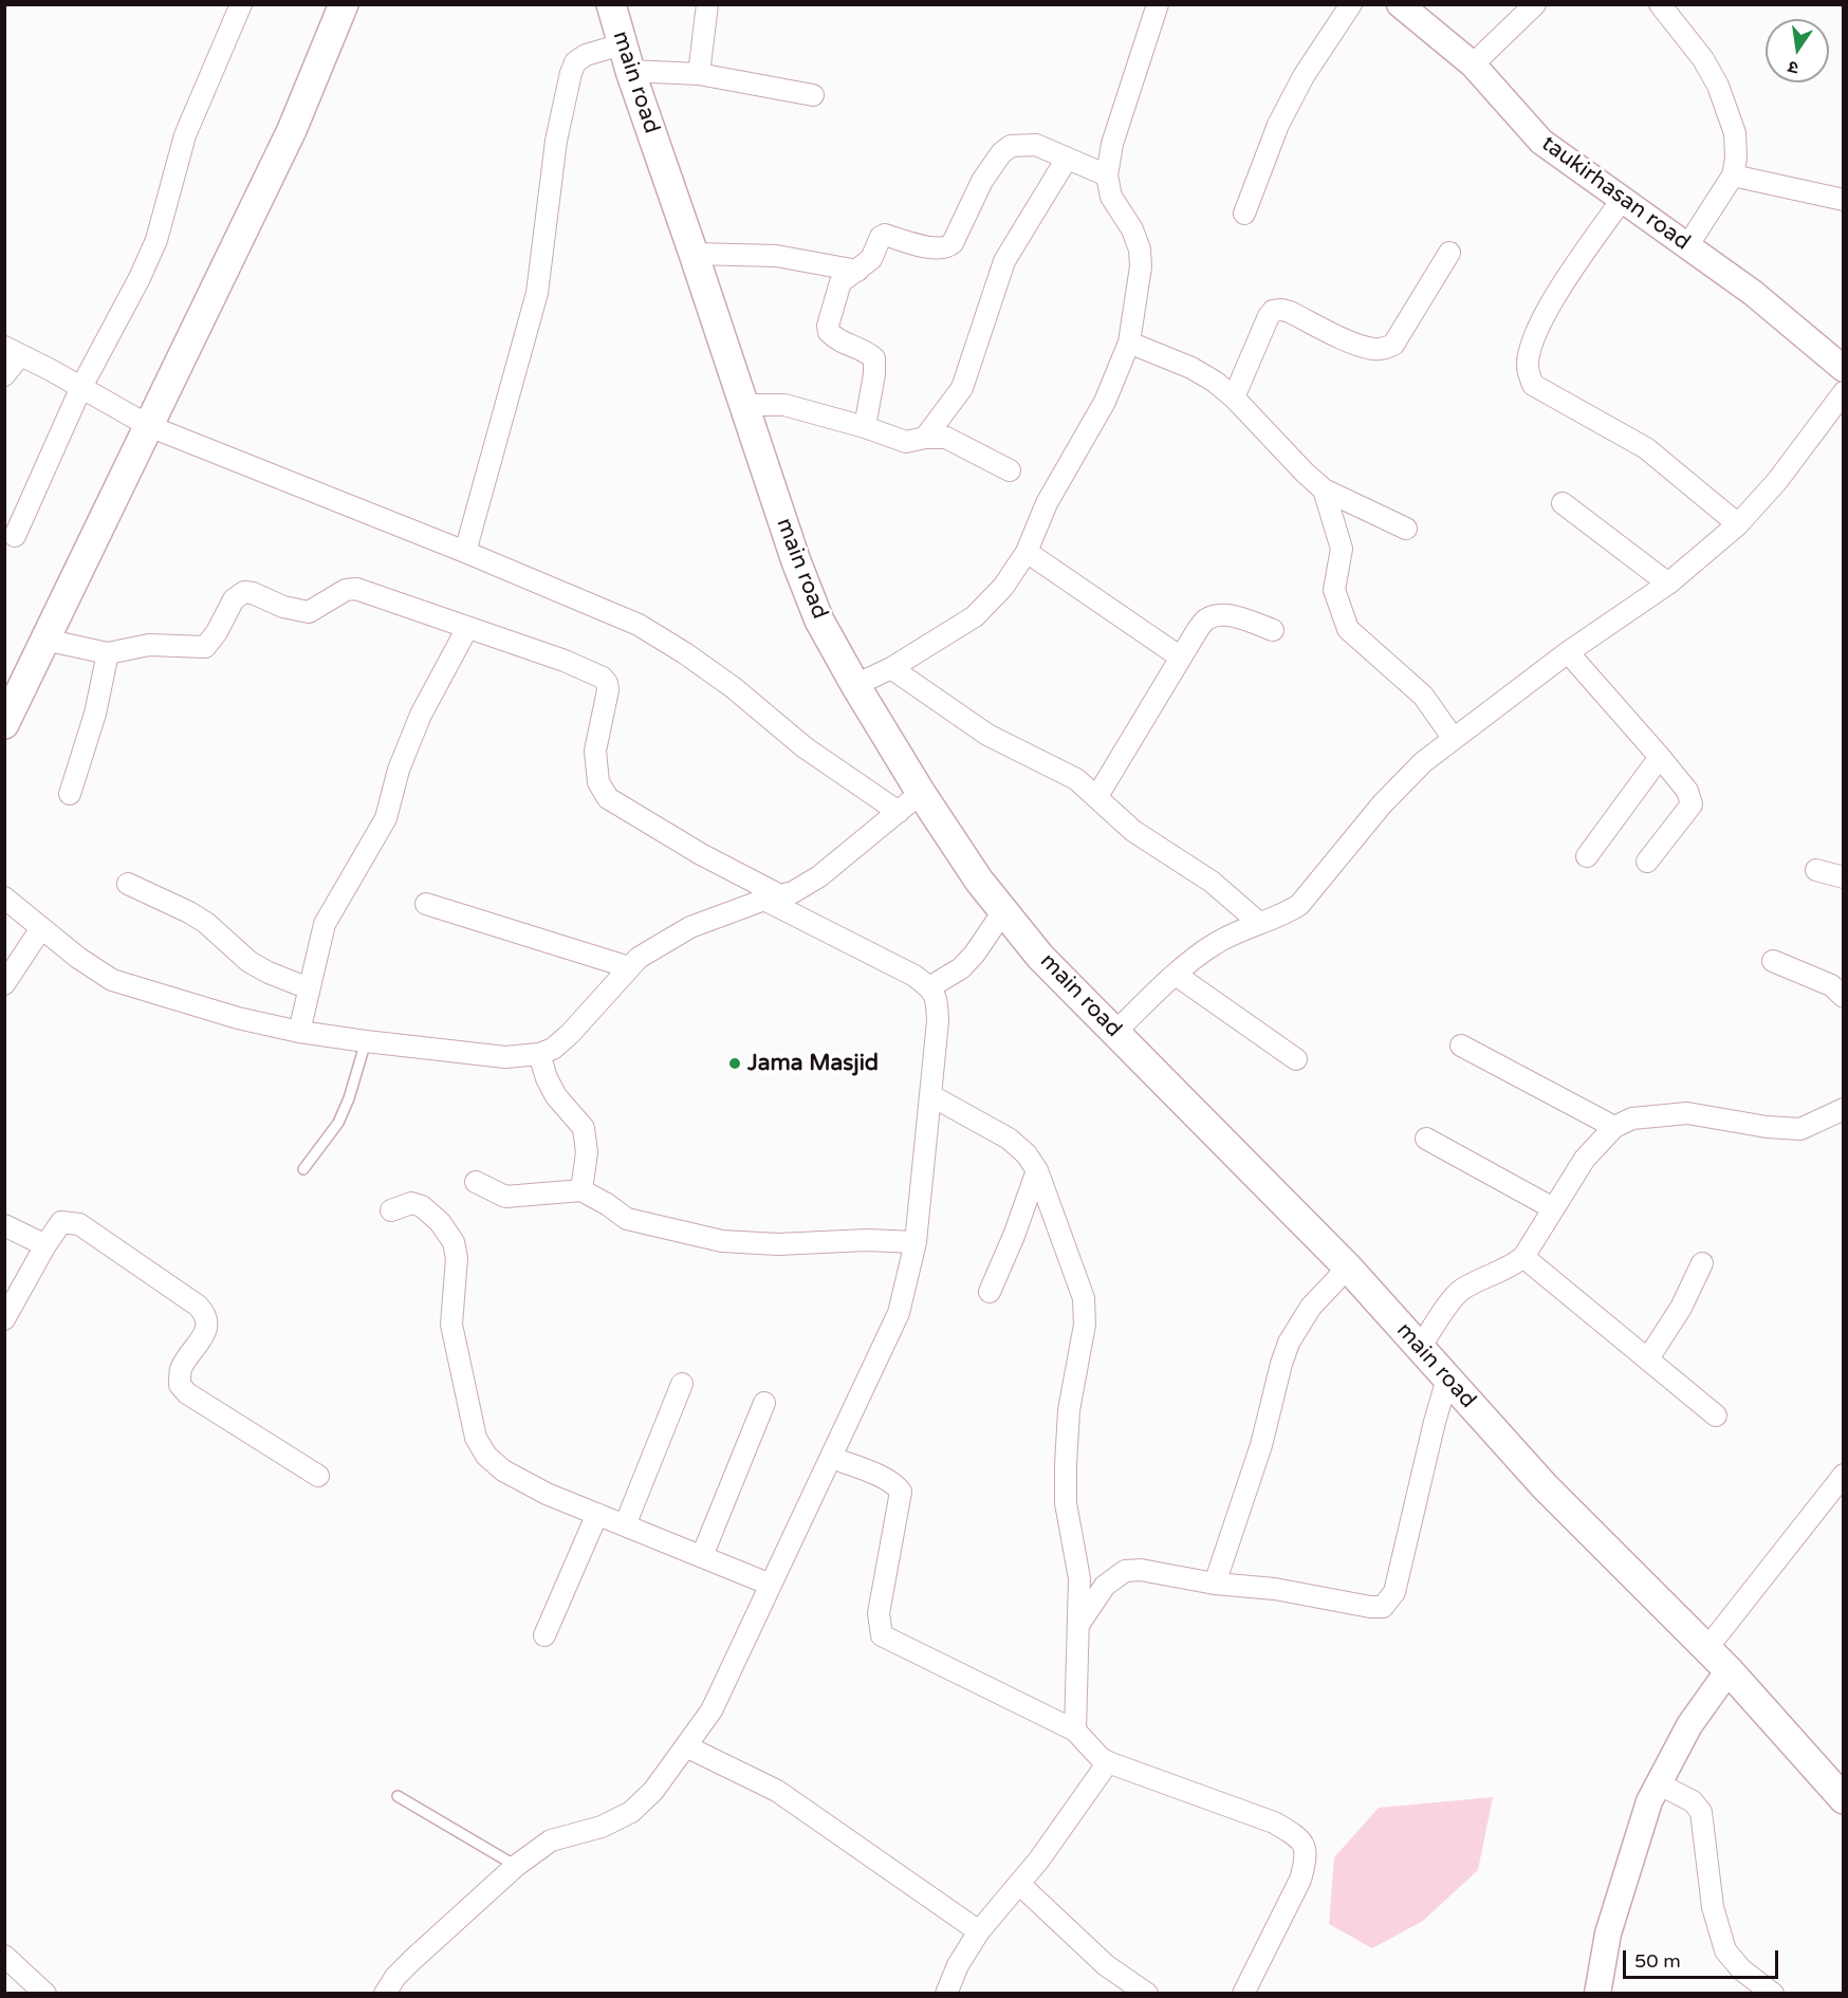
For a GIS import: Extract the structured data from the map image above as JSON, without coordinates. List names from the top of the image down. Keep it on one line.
{"streets":{"main road":["main road"],"street":["taukirhasan road"]},"places":["Jama Masjid"],"scale_bar":"50 m","north":"bottom"}
